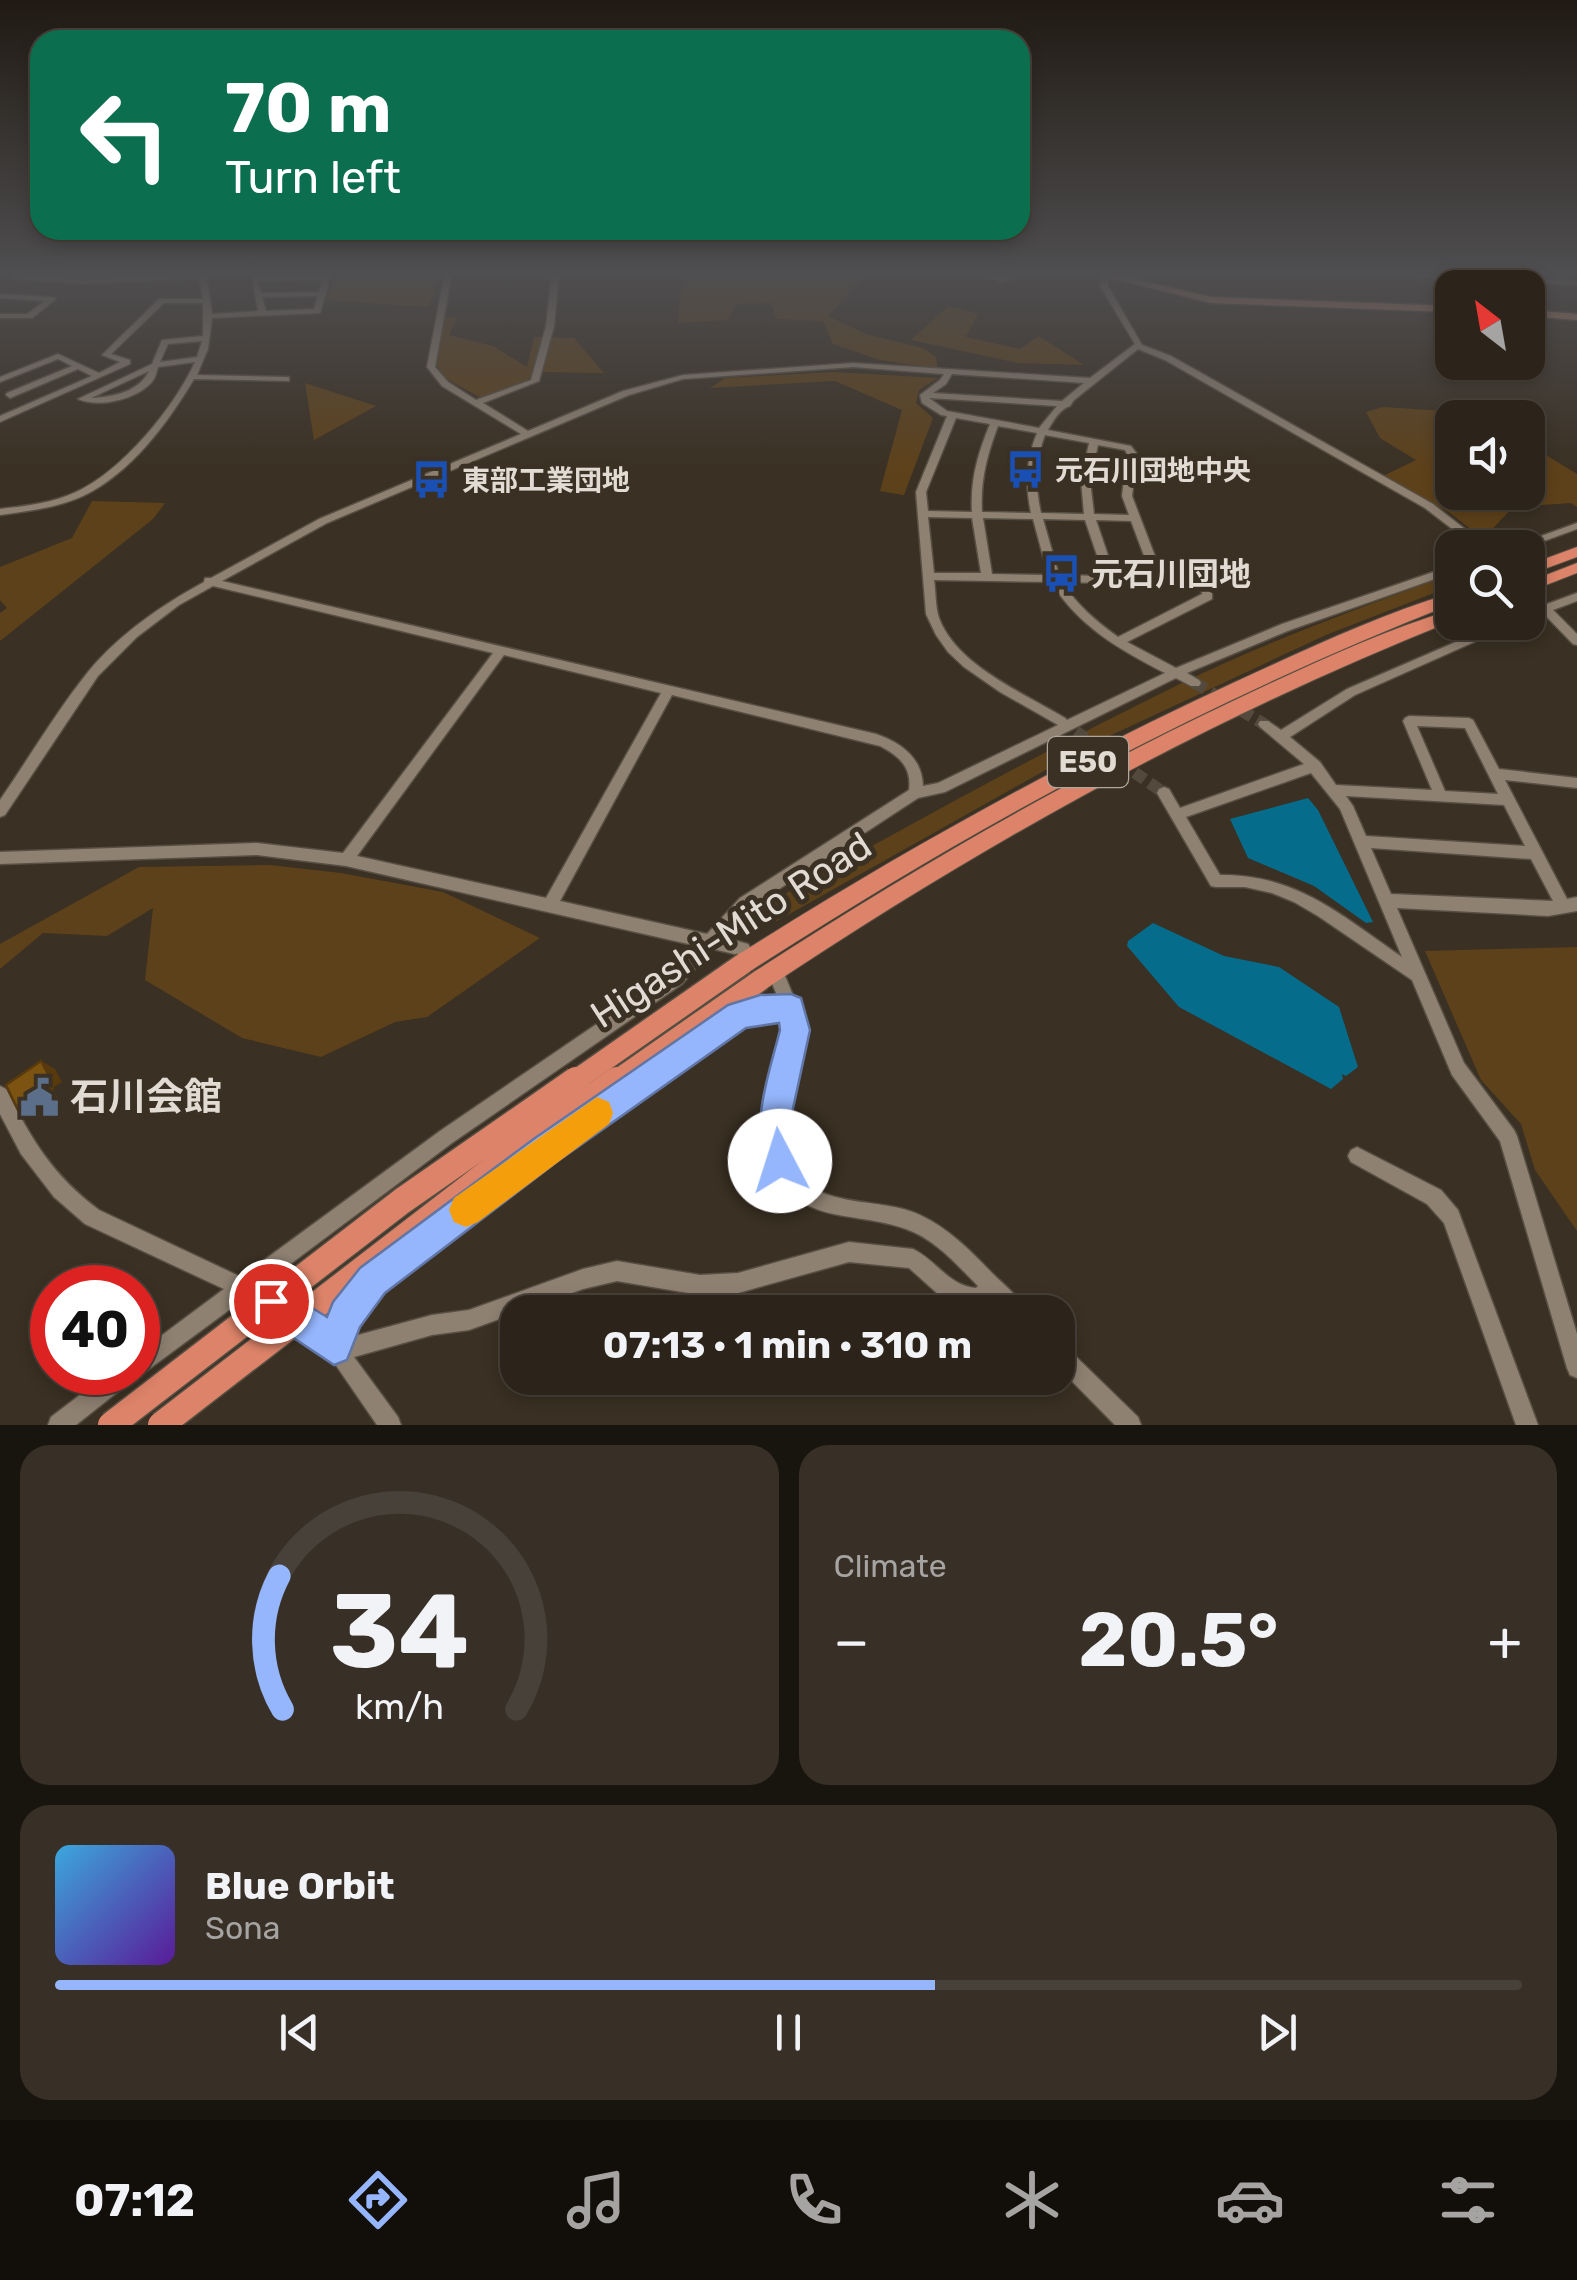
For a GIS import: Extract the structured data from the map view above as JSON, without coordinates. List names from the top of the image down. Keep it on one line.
{"streets":{"highway":["E50","Higashi-Mito Road"]},"places":{"bus stop":["元石川団地中央","東部工業団地","元石川団地"],"public building":["石川会館"]},"north":"top left","page":{"turn":["70 m","Turn left"],"limit":"40","trip":"07:13 · 1 min · 310 m","tile":"Climate","heat":["−","20.5°","+"],"song":["Blue Orbit","Sona"],"tabs":"07:12","gauge":["34","km/h"]}}
